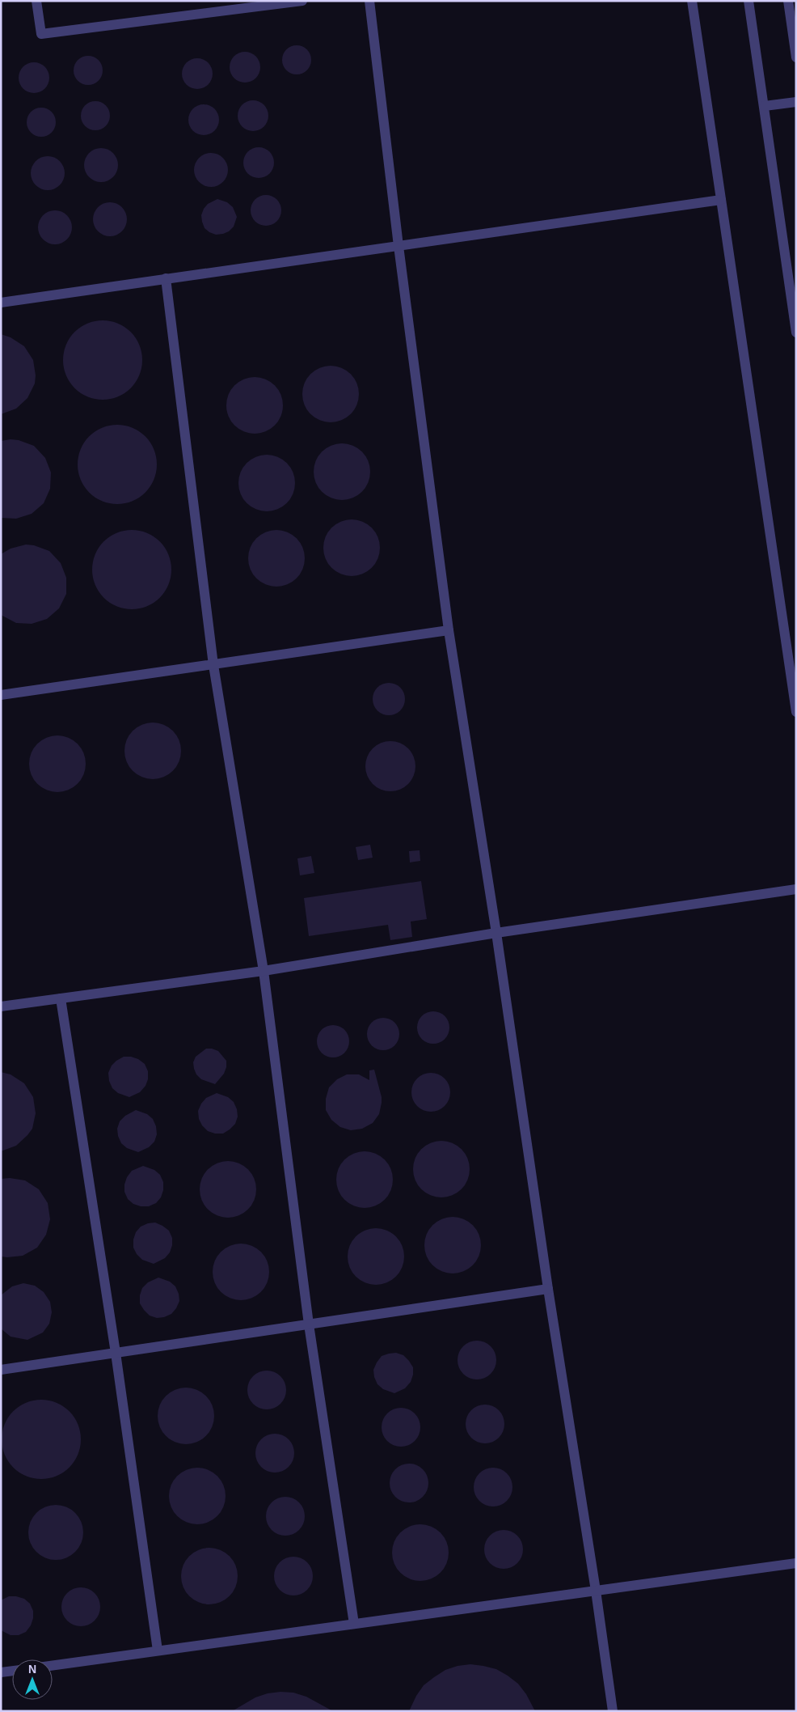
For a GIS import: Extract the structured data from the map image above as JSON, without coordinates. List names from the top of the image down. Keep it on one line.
{"north":"top"}
